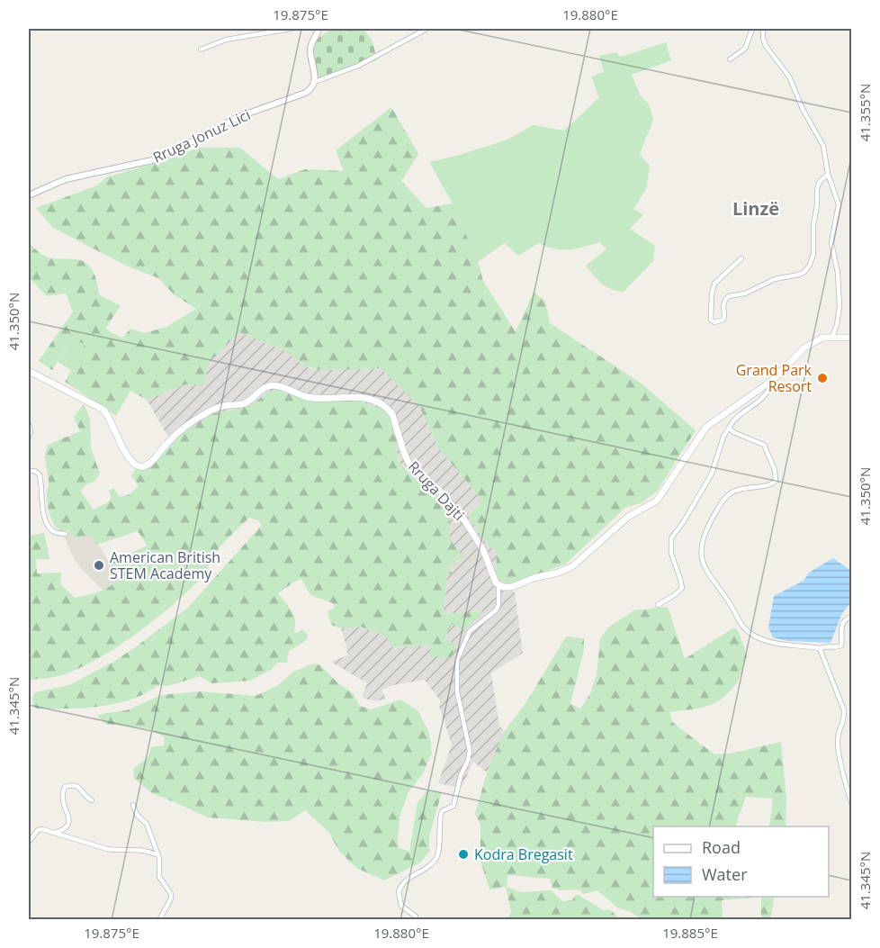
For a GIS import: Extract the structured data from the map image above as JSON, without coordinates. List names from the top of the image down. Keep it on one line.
{"streets":{"main road":["Rruga Dajti"],"street":["Rruga Jonuz Lici"]},"districts":["Linzë"],"places":["Grand Park Resort","American British STEM Academy","Kodra Bregasit"],"legend":["Road","Water"],"coordinates":["19.875°E","19.880°E","41.355°N","41.350°N","41.345°N","19.885°E"]}
